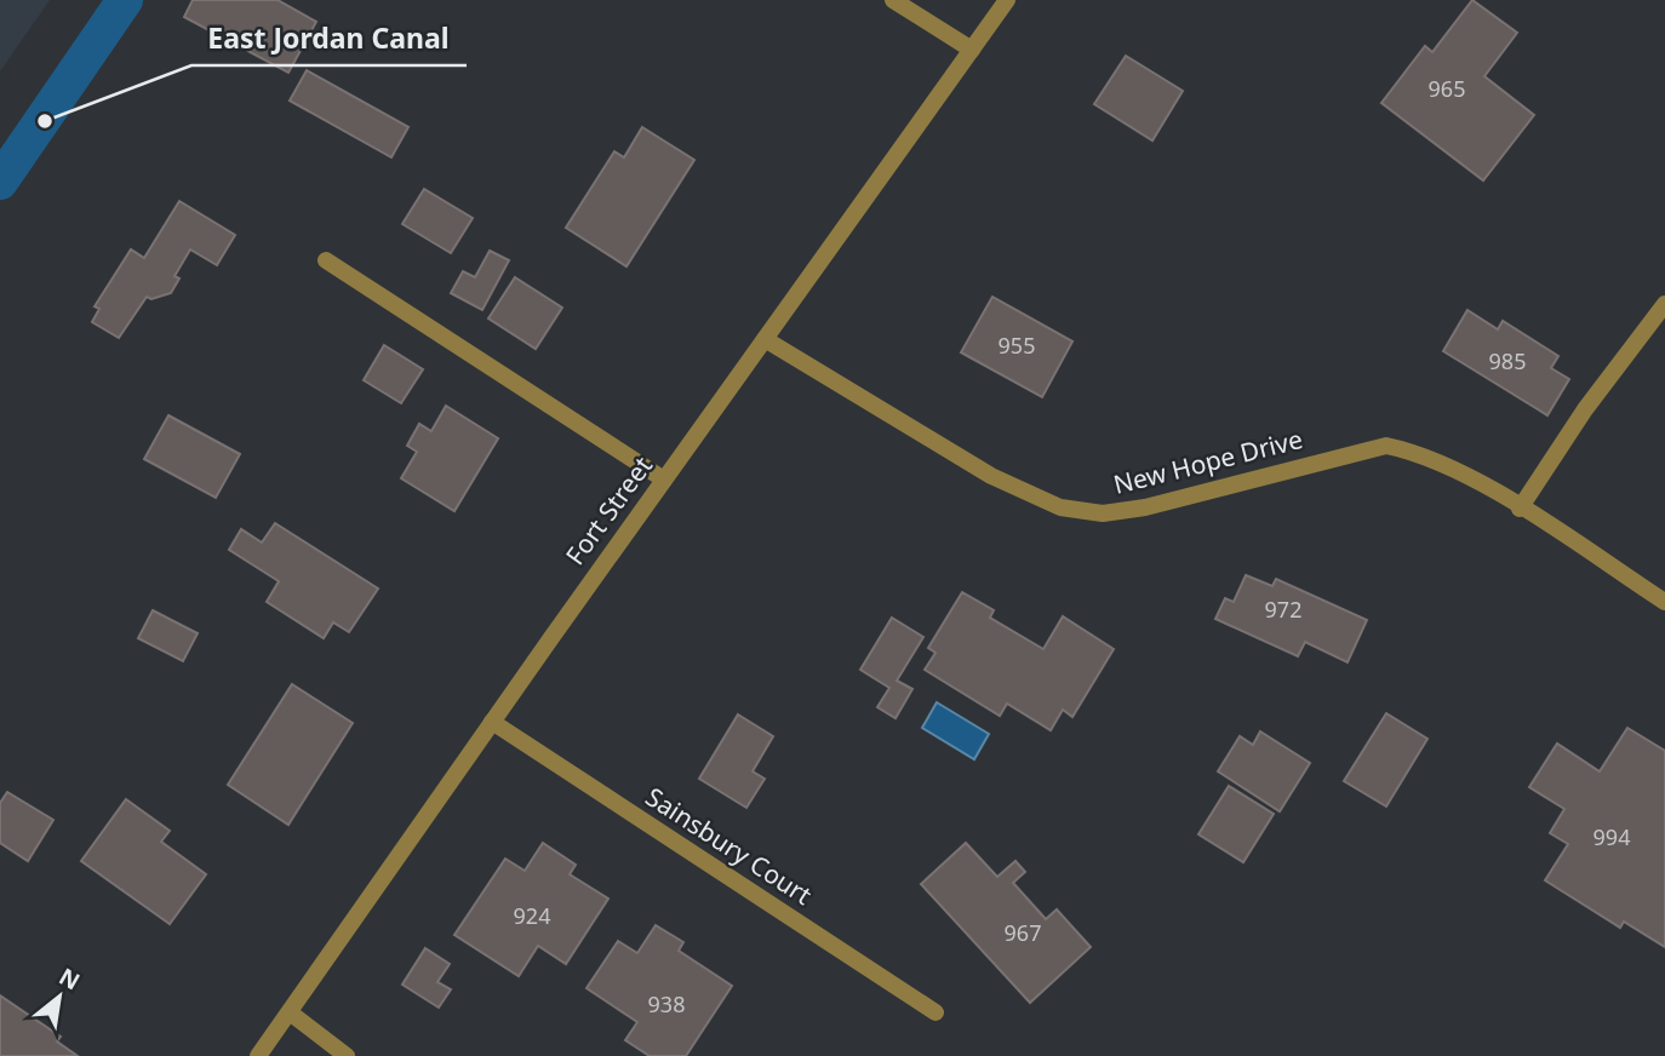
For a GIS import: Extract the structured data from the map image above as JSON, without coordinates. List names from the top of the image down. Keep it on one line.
{"streets":{"street":["New Hope Drive","Fort Street","Sainsbury Court"]},"crossings":[["New Hope Drive","Fort Street"],["Fort Street","Sainsbury Court"]],"places":["East Jordan Canal"],"house_numbers":["965","955","985","972","994","924","967","938"],"north":"top right"}
